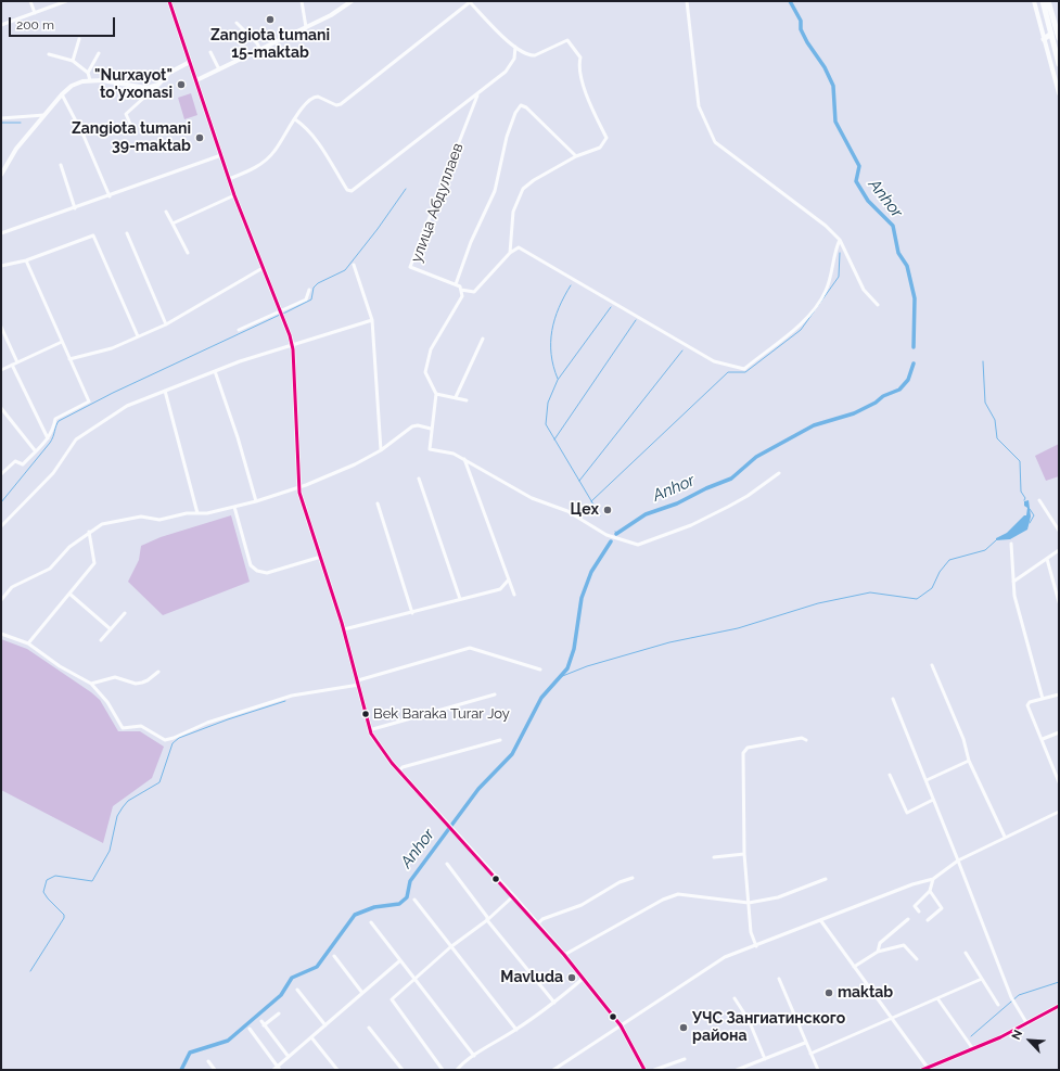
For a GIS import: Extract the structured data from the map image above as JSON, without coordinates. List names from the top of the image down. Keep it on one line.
{"streets":{"street":["улица Абдуллаев"]},"water":["Anhor"],"places":["Zangiota tumani 15-maktab","\"Nurxayot\" to'yxonasi","Zangiota tumani 39-maktab","Цех","Bek Baraka Turar Joy","Mavluda","maktab","УЧС Зангиатинского района"],"scale_bar":"200 m","north":"top left"}
